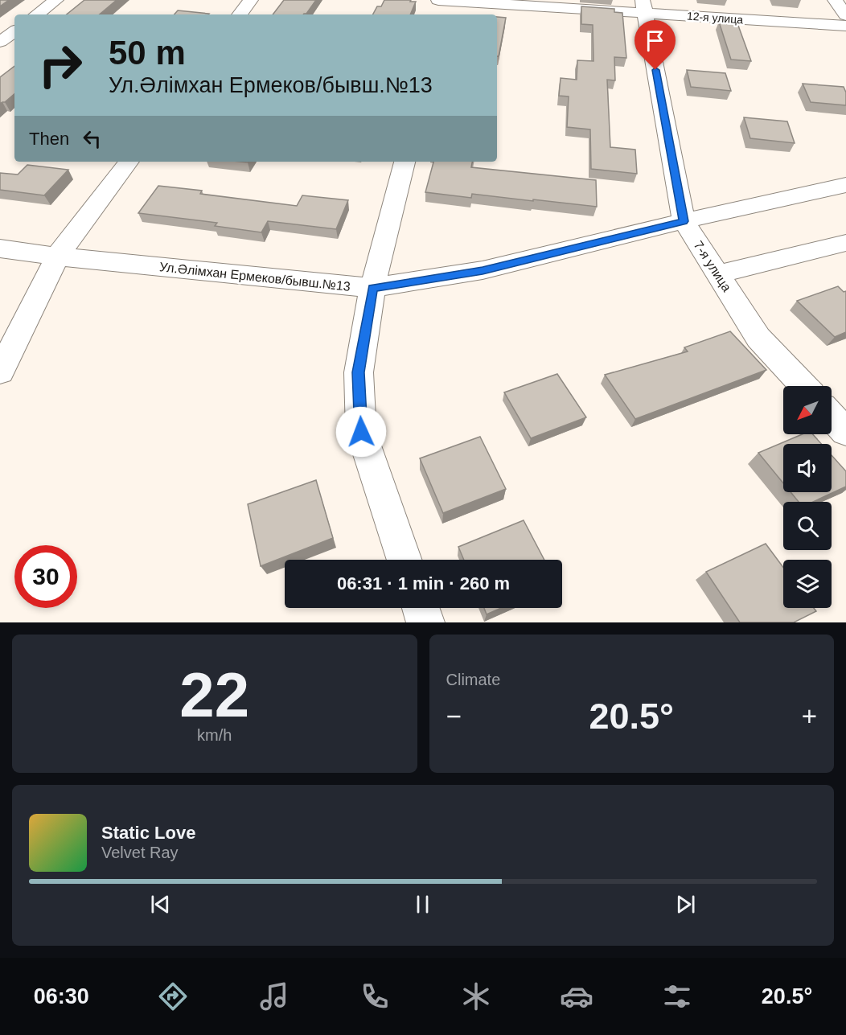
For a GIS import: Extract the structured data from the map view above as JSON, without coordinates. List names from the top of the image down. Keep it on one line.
{"streets":{"street":["12-я улица","7-я улица","Ул.Әлімхан Ермеков/бывш.№13"]},"crossings":[["12-я улица","7-я улица"],["7-я улица","Ул.Әлімхан Ермеков/бывш.№13"]],"north":"bottom left","page":{"turn":["50 m","Ул.Әлімхан Ермеков/бывш.№13"],"then":"Then","limit":"30","trip":"06:31 · 1 min · 260 m","tile":[["22","km/h"],"Climate"],"heat":["−","20.5°","+"],"song":["Static Love","Velvet Ray"],"tabs":["06:30","20.5°"]}}
